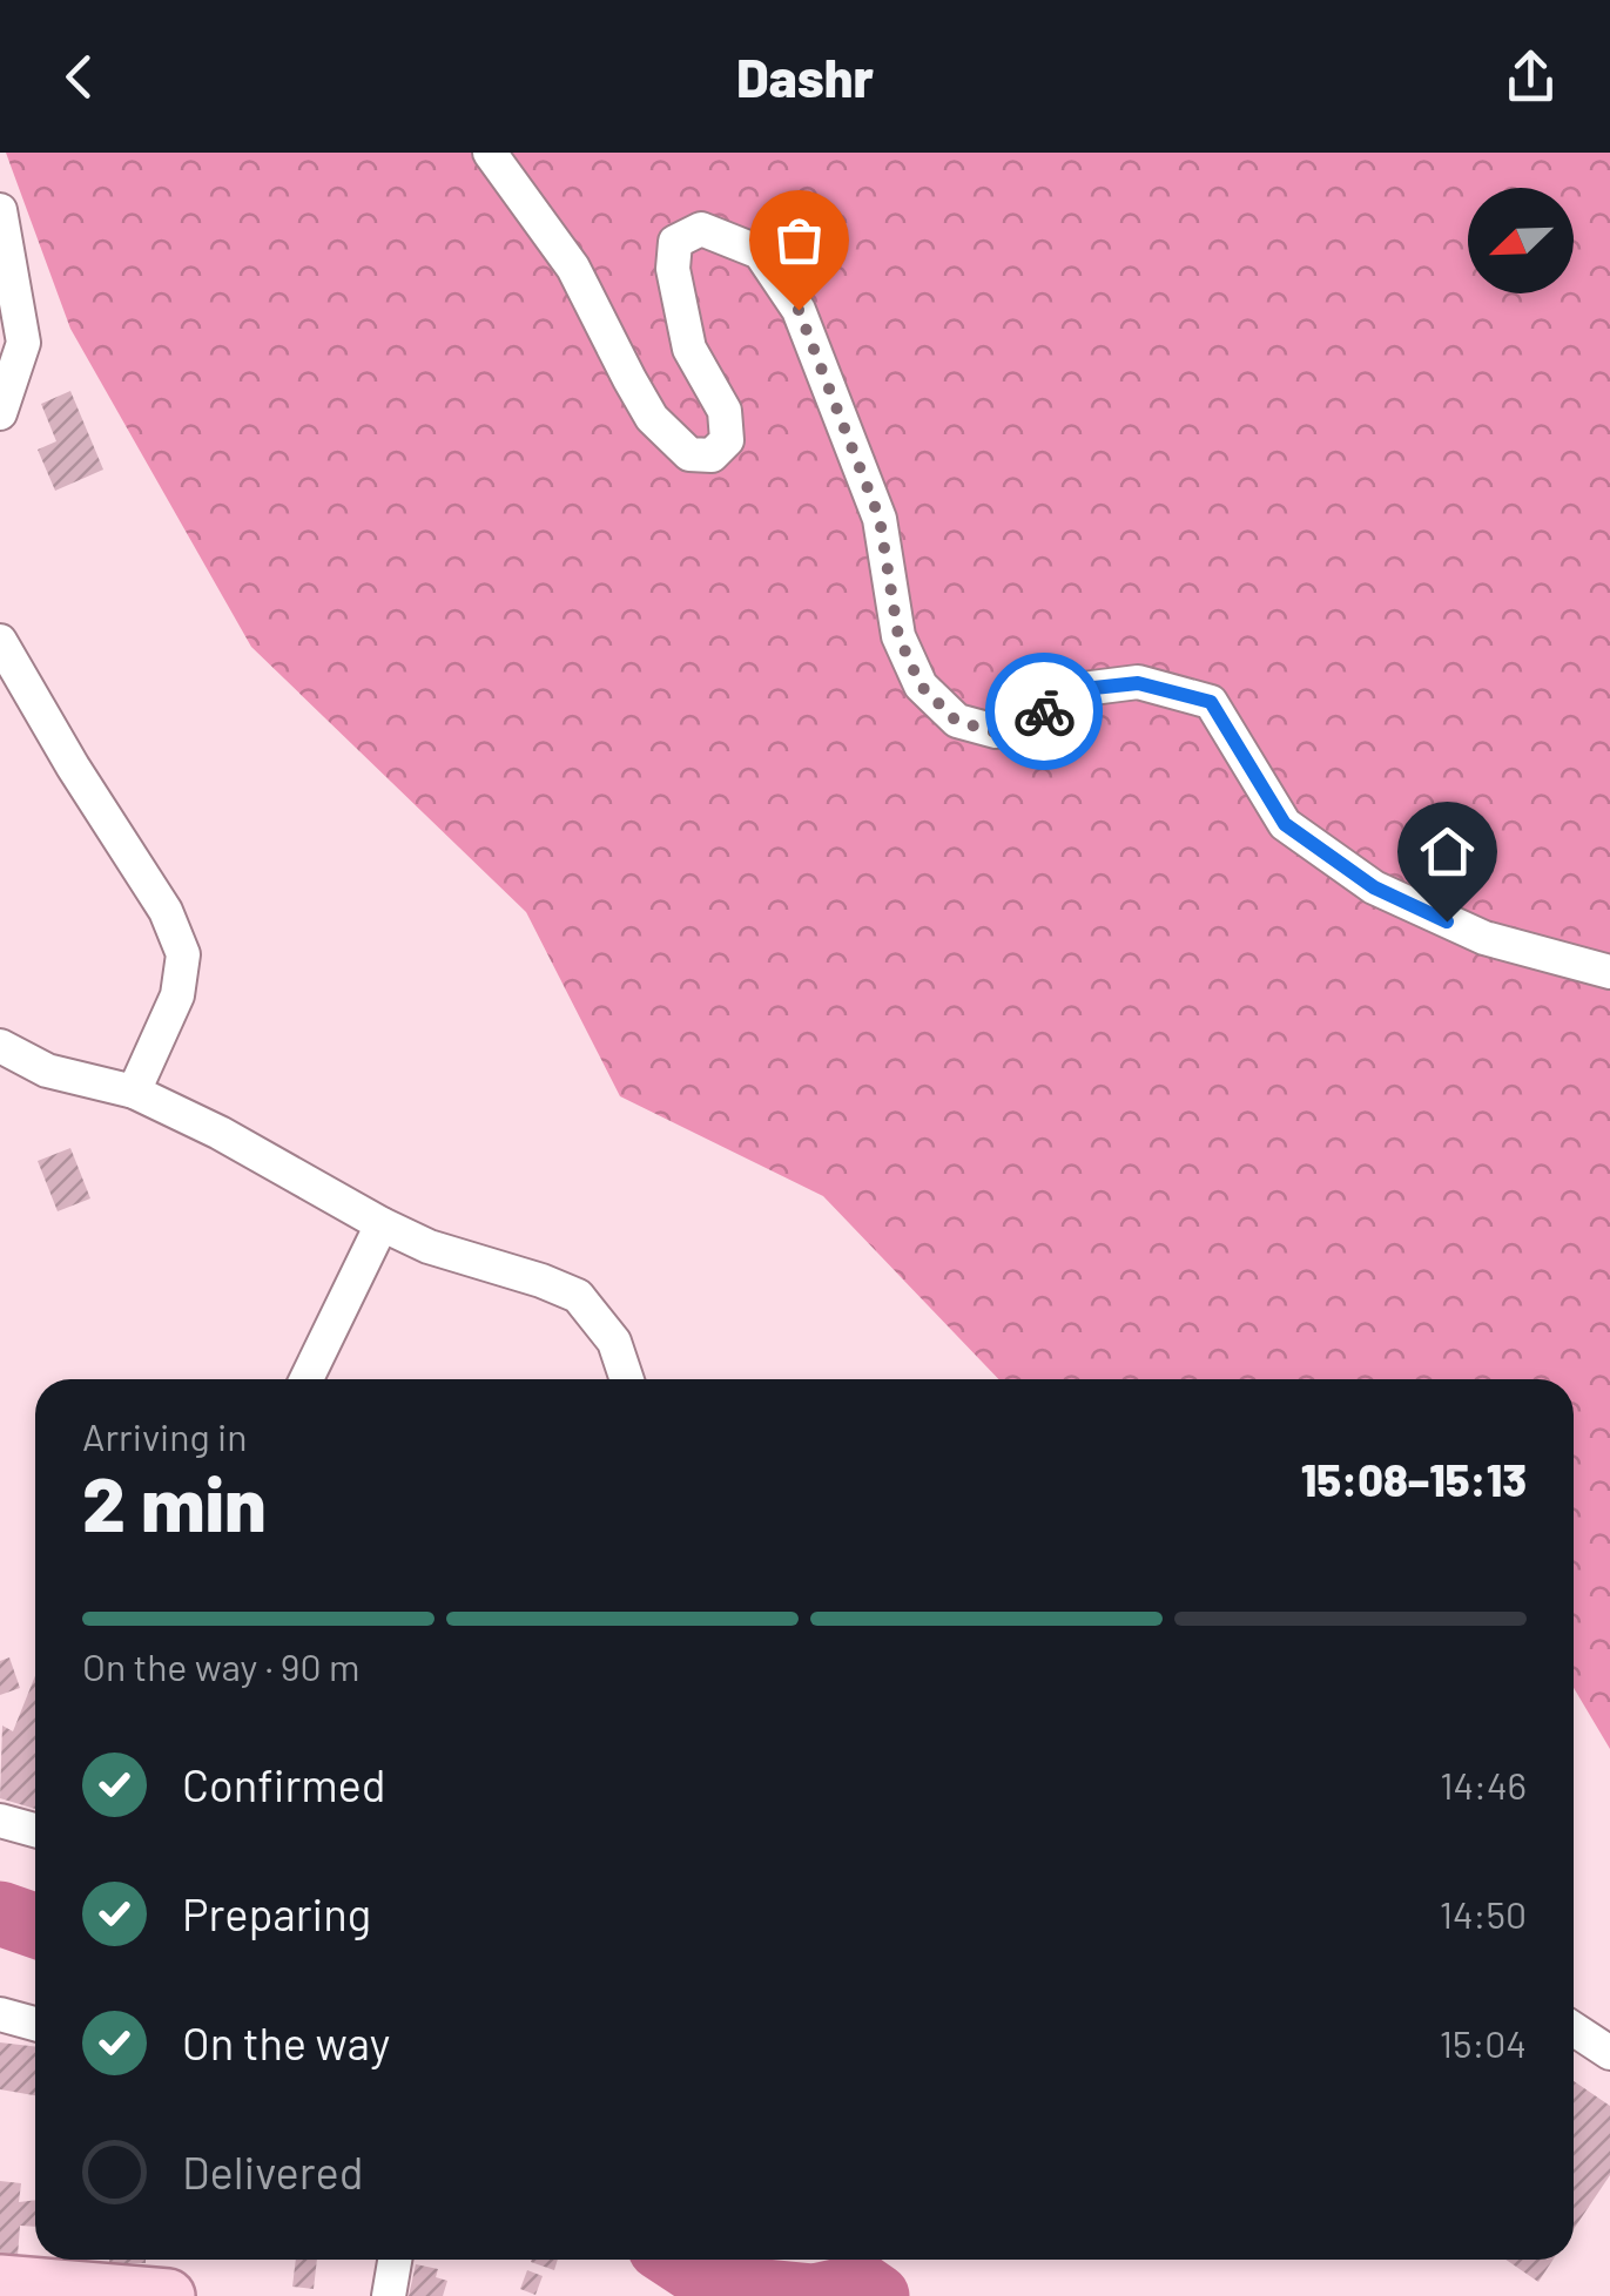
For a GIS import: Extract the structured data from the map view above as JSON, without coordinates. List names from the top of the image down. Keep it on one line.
{"north":"bottom left","page":{"header":"Dashr","heading":["2 min","Arriving in","15:08–15:13"],"bar":"On the way · 90 m","list":[["Confirmed","14:46"],["Preparing","14:50"],["On the way","15:04"],"Delivered"]}}
